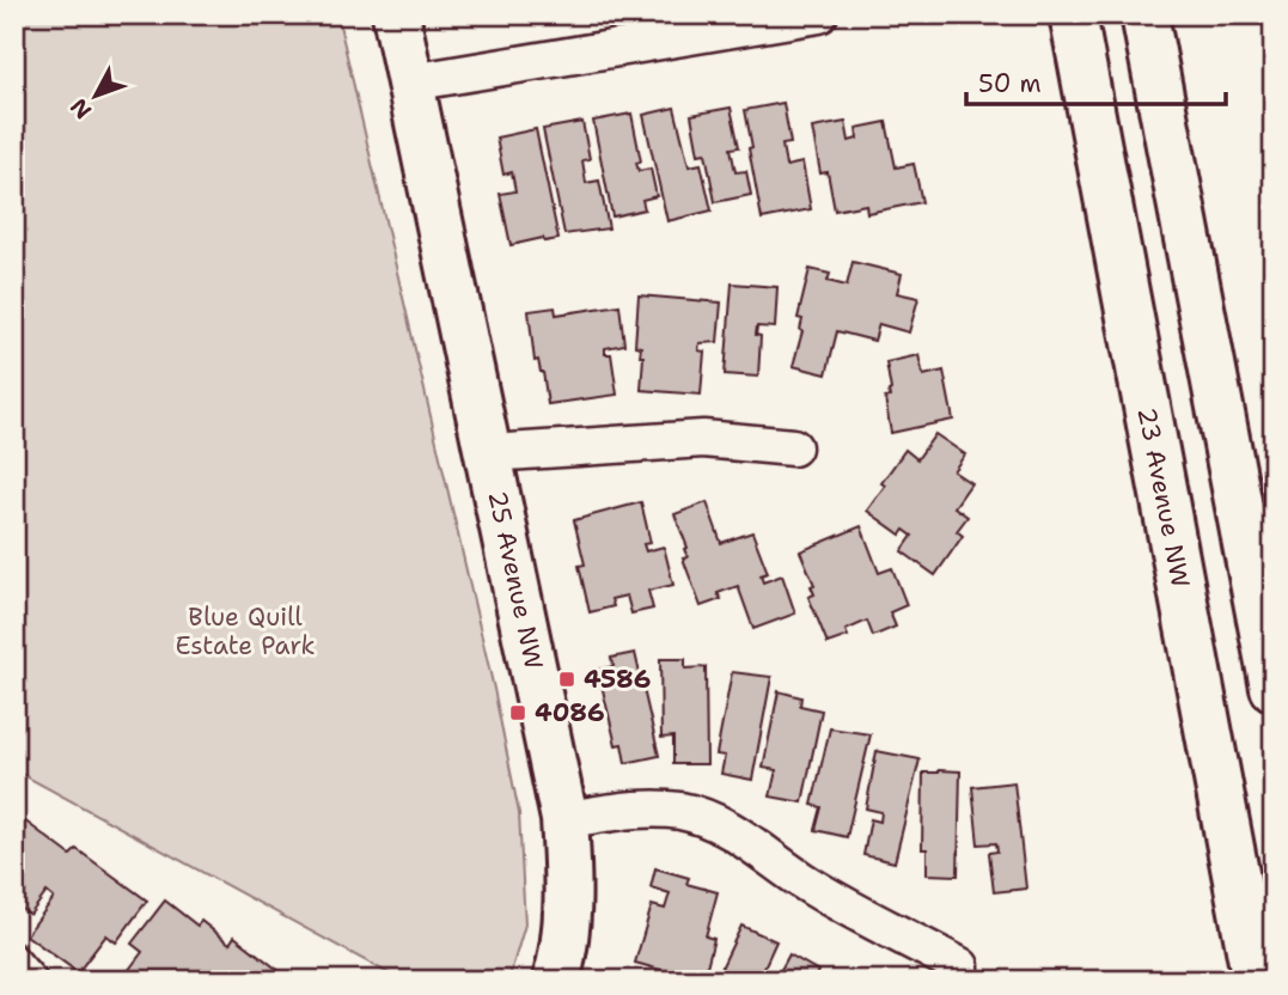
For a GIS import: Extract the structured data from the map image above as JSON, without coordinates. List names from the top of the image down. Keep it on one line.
{"streets":{"main road":["23 Avenue NW","25 Avenue NW"]},"parks":["Blue Quill Estate Park"],"places":{"transit":["4586","4086"]},"scale_bar":"50 m","north":"bottom left"}
